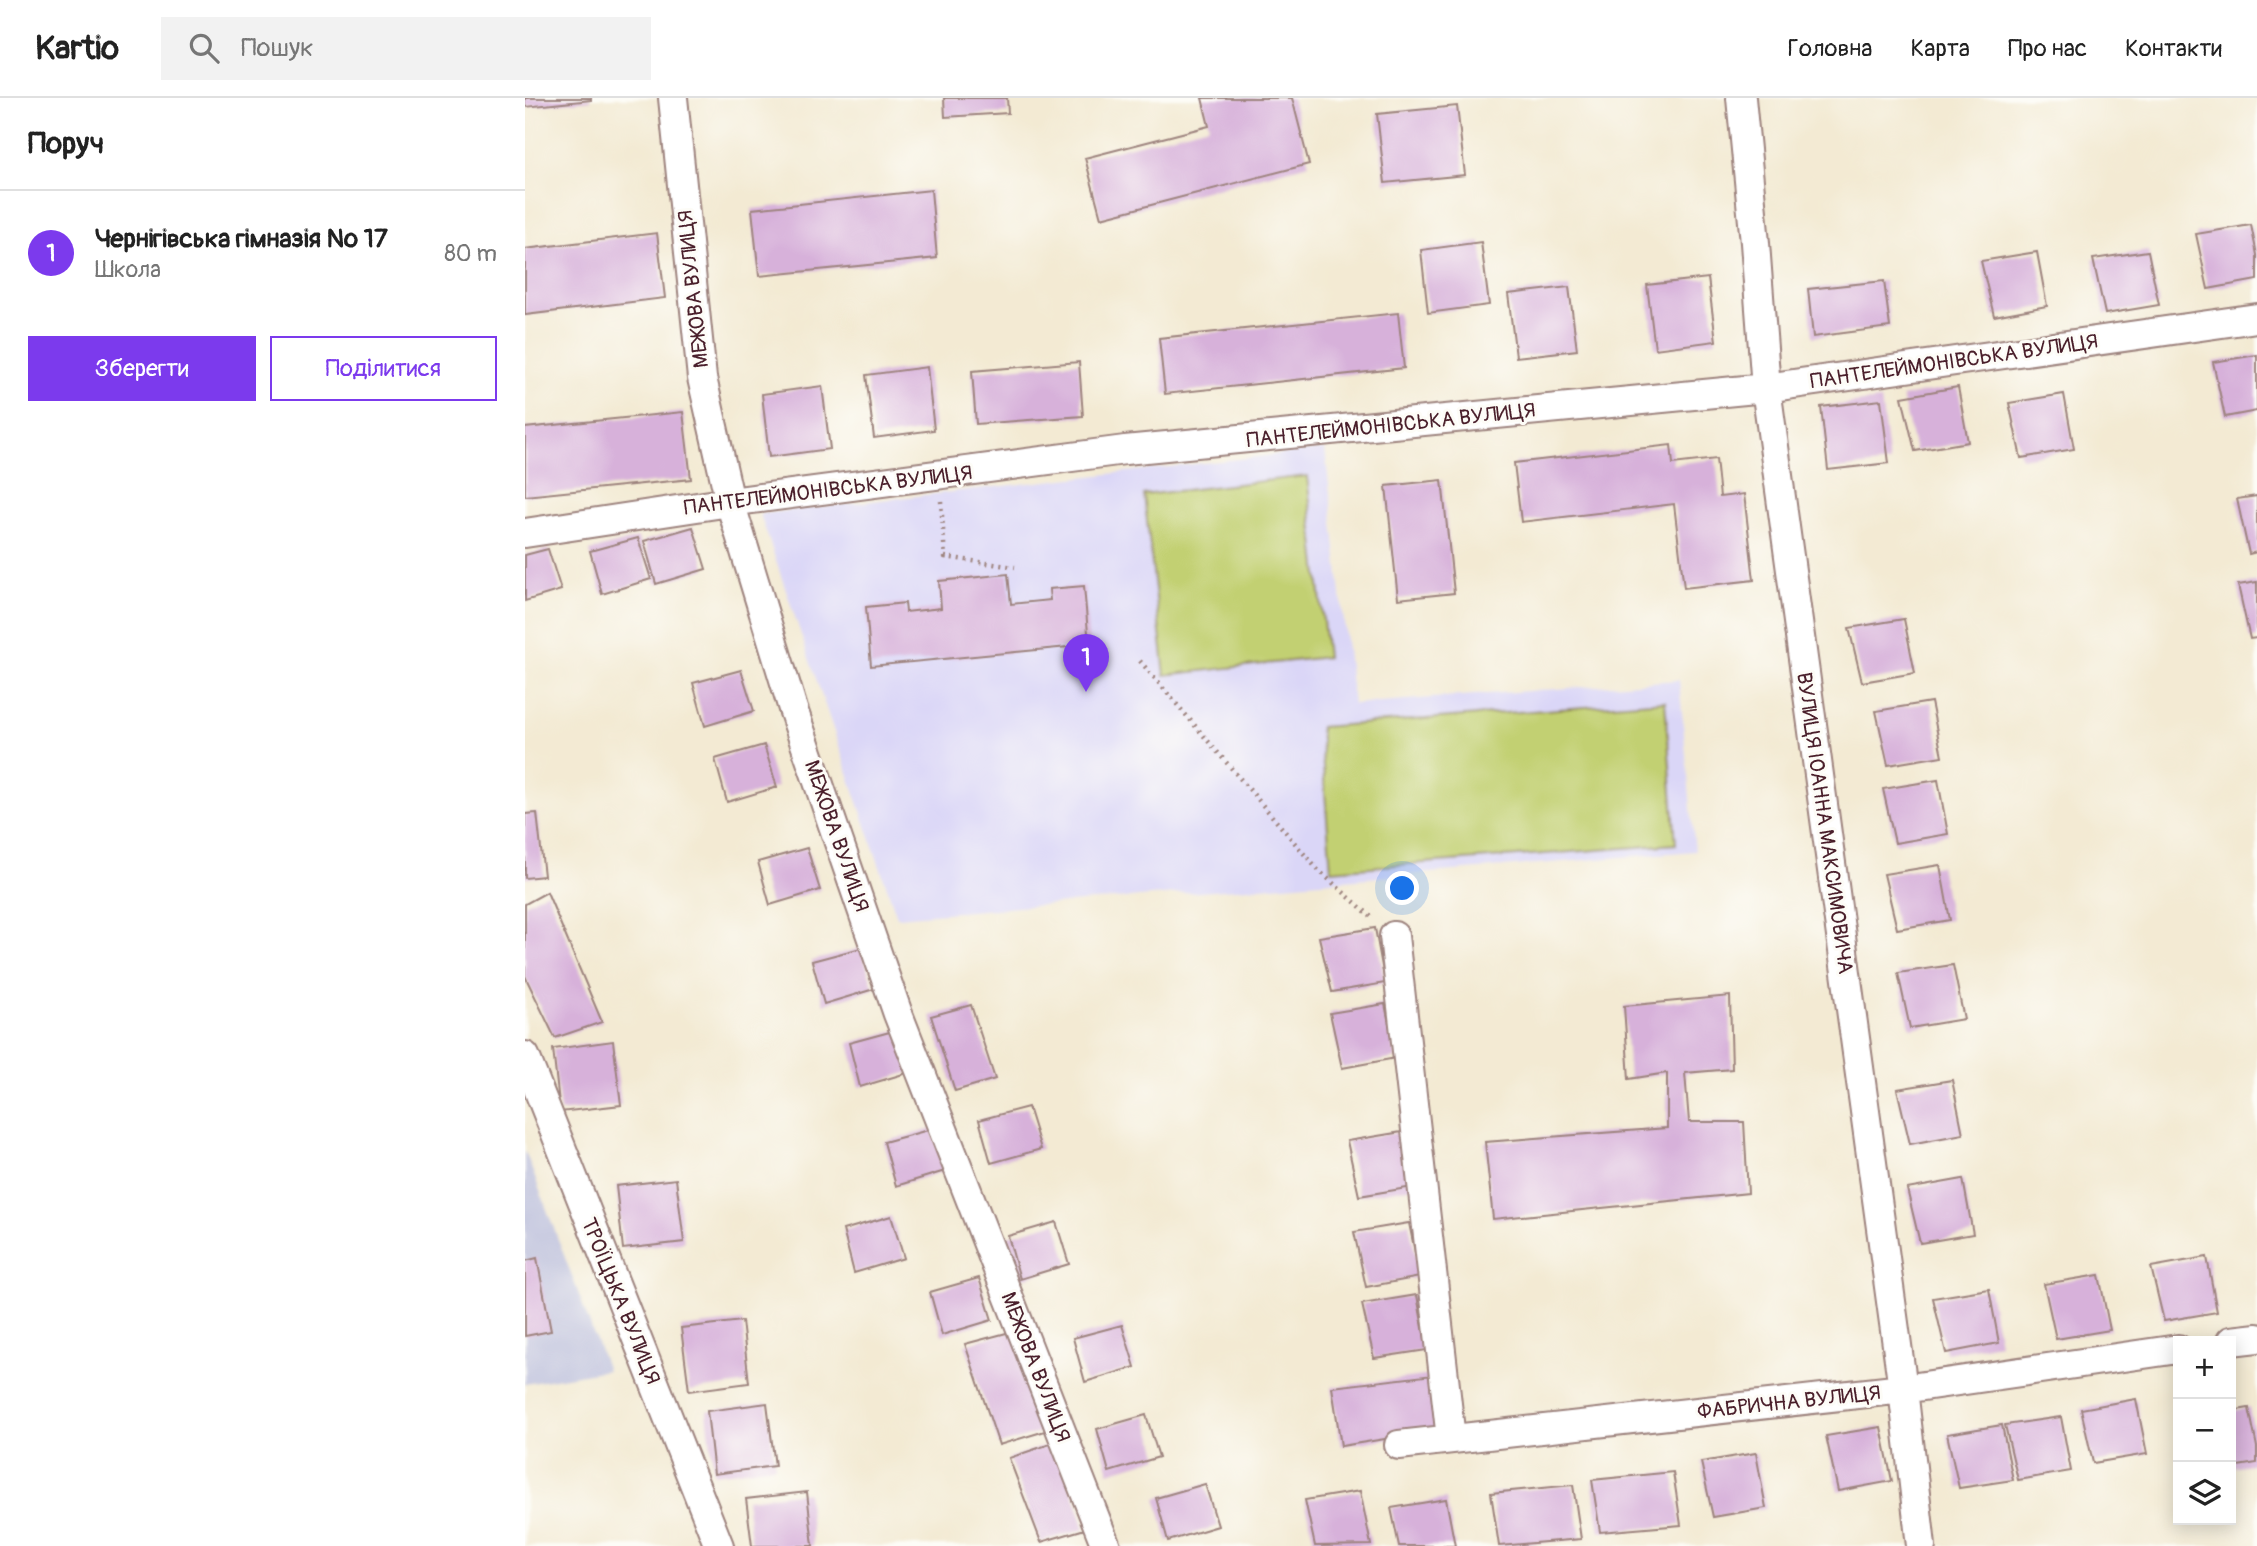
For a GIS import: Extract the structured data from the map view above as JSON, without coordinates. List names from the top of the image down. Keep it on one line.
{"streets":{"street":["МЕЖОВА ВУЛИЦЯ","ПАНТЕЛЕЙМОНІВСЬКА ВУЛИЦЯ","ВУЛИЦЯ ІОАННА МАКСИМОВИЧА","ТРОЇЦЬКА ВУЛИЦЯ","ФАБРИЧНА ВУЛИЦЯ"]},"crossings":[["МЕЖОВА ВУЛИЦЯ","ПАНТЕЛЕЙМОНІВСЬКА ВУЛИЦЯ"],["ПАНТЕЛЕЙМОНІВСЬКА ВУЛИЦЯ","ВУЛИЦЯ ІОАННА МАКСИМОВИЧА"],["ВУЛИЦЯ ІОАННА МАКСИМОВИЧА","ФАБРИЧНА ВУЛИЦЯ"]],"page":{"header":"Kartio","search":"Пошук","nav":["Головна","Карта","Про нас","Контакти"],"heading":"Поруч","list":[{"mark":"1","name":"Чернігівська гімназія № 17","note":"Школа","value":"80 m"}],"buttons":["Зберегти","Поділитися"],"pins":"1","map_buttons":["+","−"]}}
